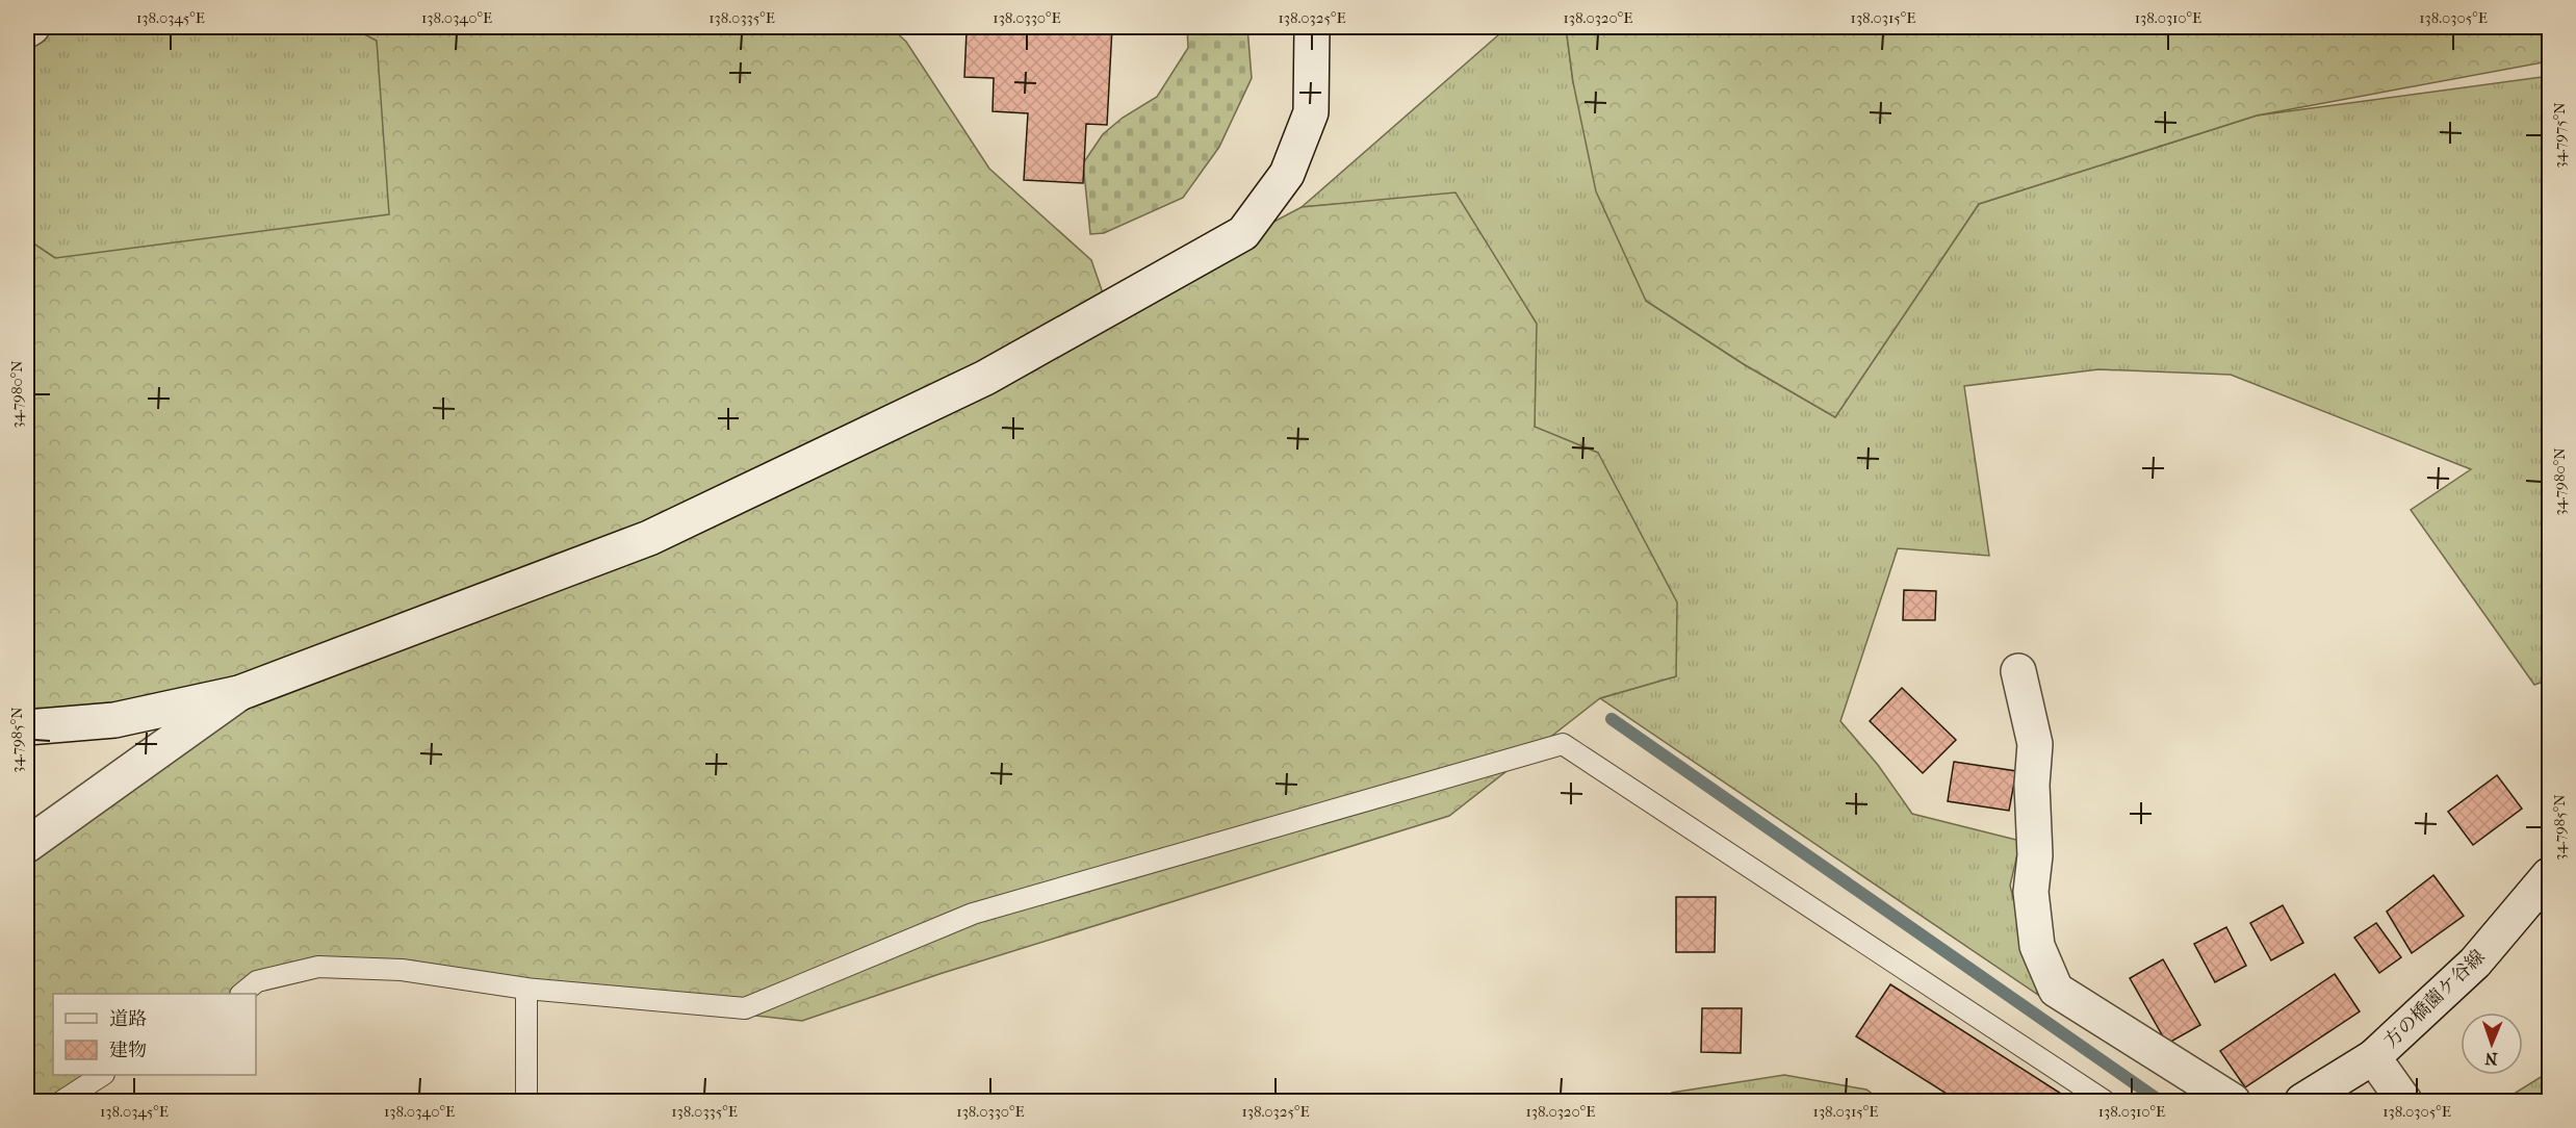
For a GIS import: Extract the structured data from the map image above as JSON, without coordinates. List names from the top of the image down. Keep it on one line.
{"streets":{"street":["方の橋薗ケ谷線"]},"legend":["道路","建物"],"north":"bottom","coordinates":["138.0345°E","138.0340°E","138.0335°E","138.0330°E","138.0325°E","138.0320°E","138.0315°E","138.0310°E","138.0305°E","34.7975°N","34.7980°N","34.7985°N"]}
